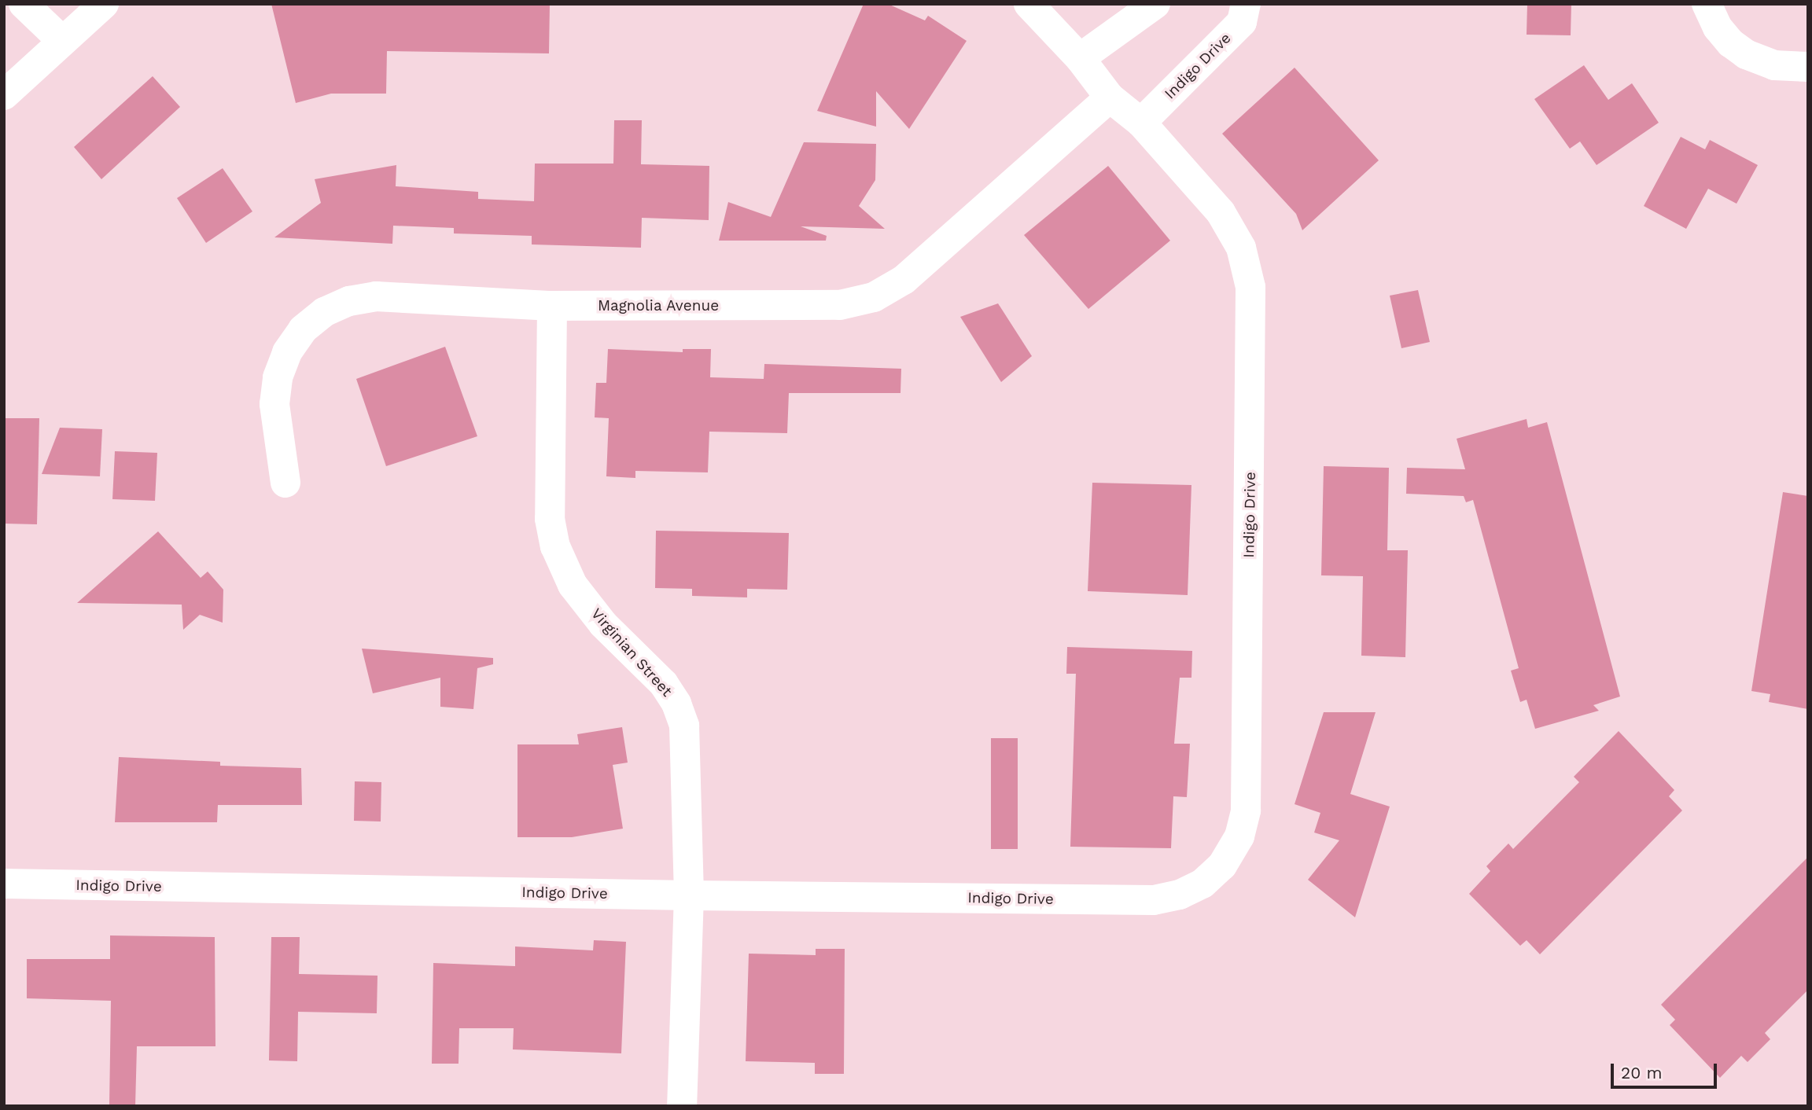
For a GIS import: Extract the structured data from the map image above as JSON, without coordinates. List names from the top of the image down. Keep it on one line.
{"streets":{"street":["Indigo Drive","Magnolia Avenue","Virginian Street"]},"crossings":[["Indigo Drive","Magnolia Avenue"],["Indigo Drive","Virginian Street"],["Magnolia Avenue","Virginian Street"]],"scale_bar":"20 m"}
